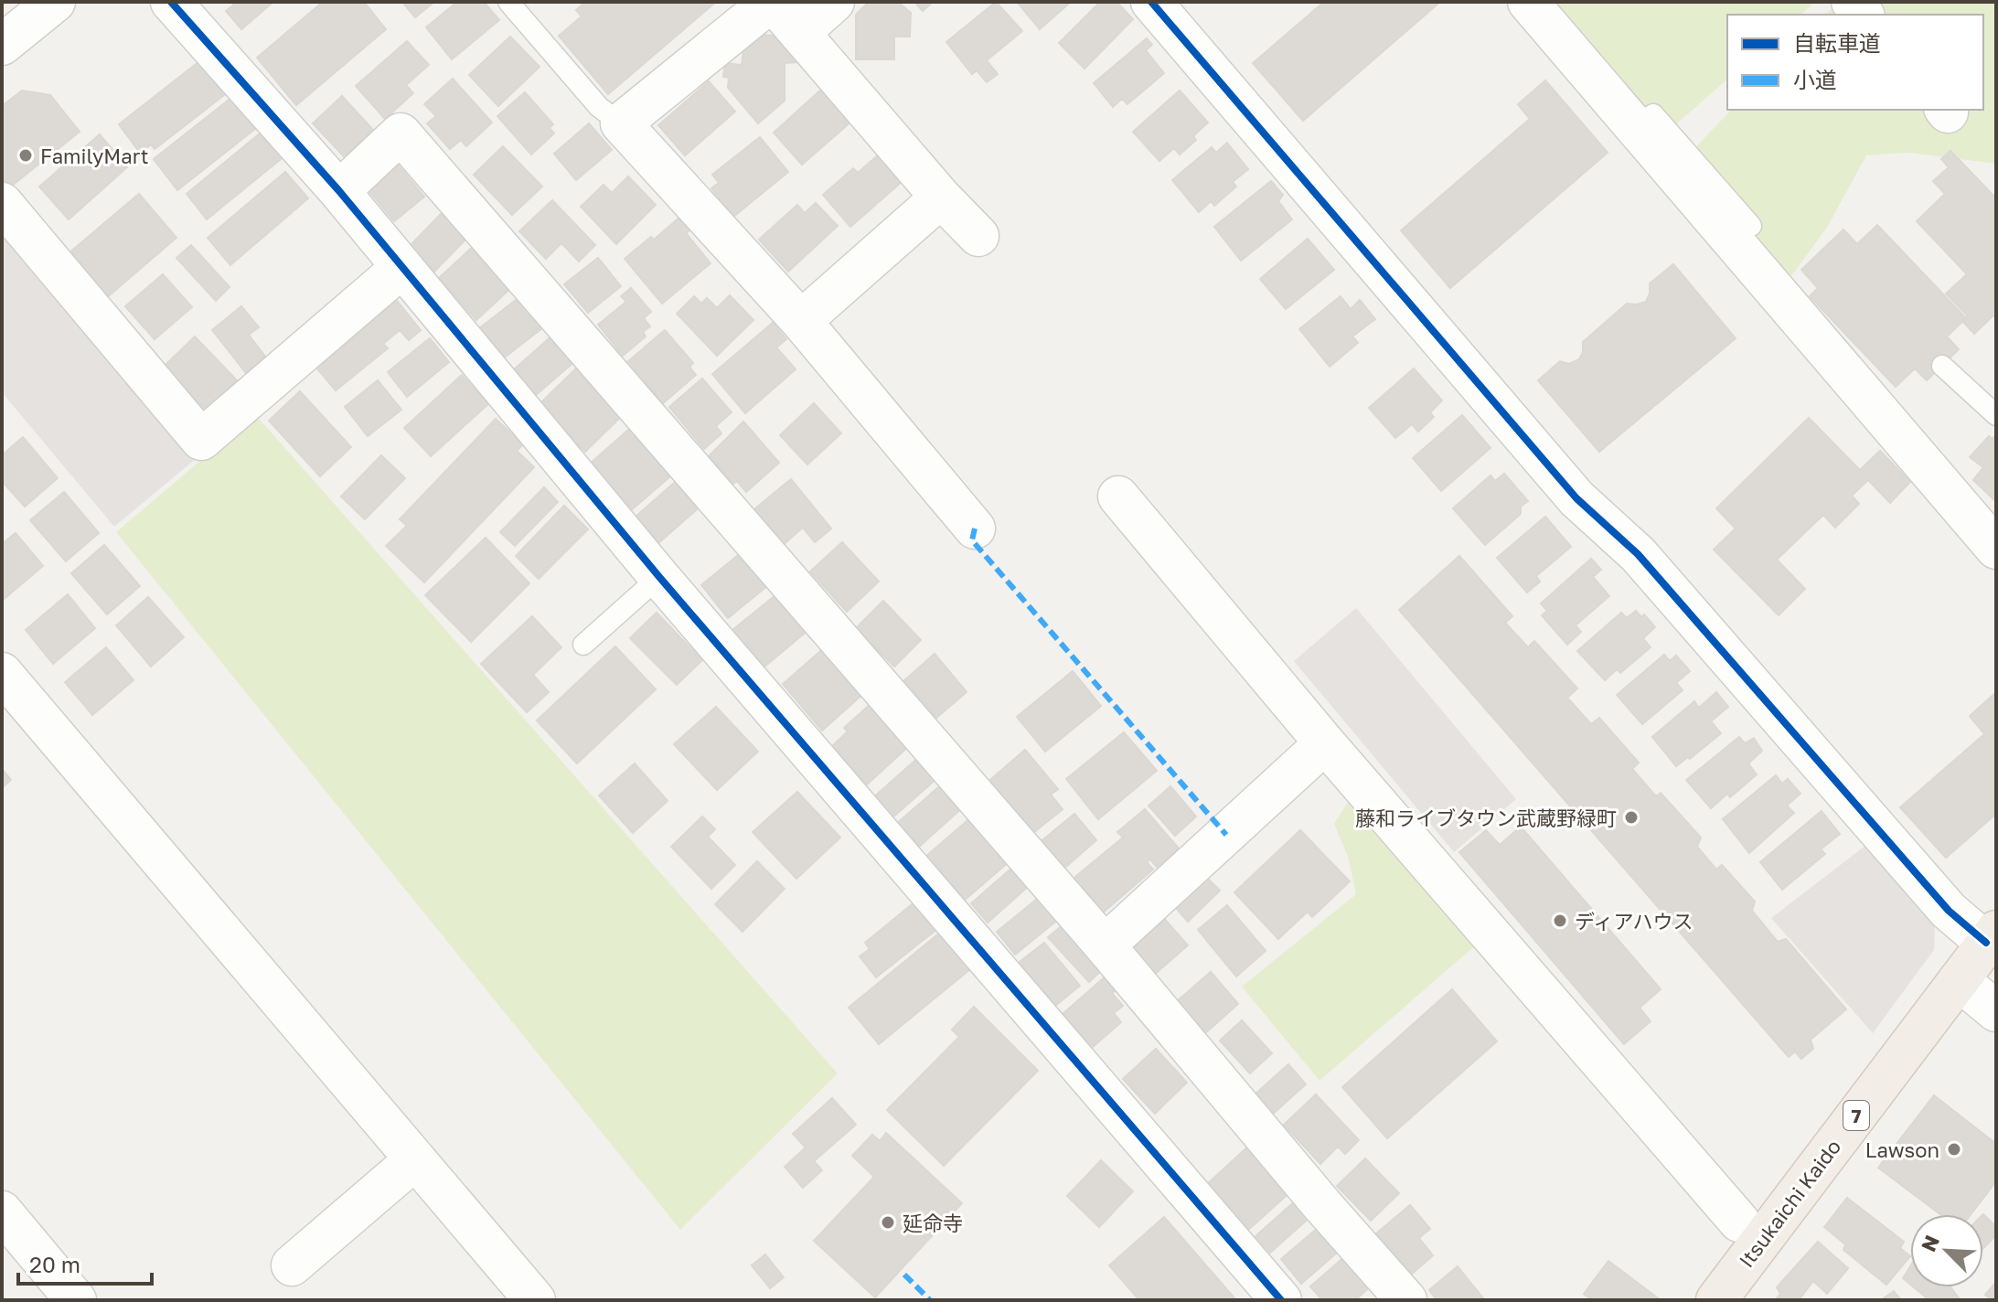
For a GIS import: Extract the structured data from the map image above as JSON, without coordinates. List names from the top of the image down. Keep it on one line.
{"streets":{"main road":["7","Itsukaichi Kaido"]},"places":["FamilyMart","藤和ライブタウン武蔵野緑町","ディアハウス","Lawson","延命寺"],"legend":["自転車道","小道"],"scale_bar":"20 m","north":"top left"}
